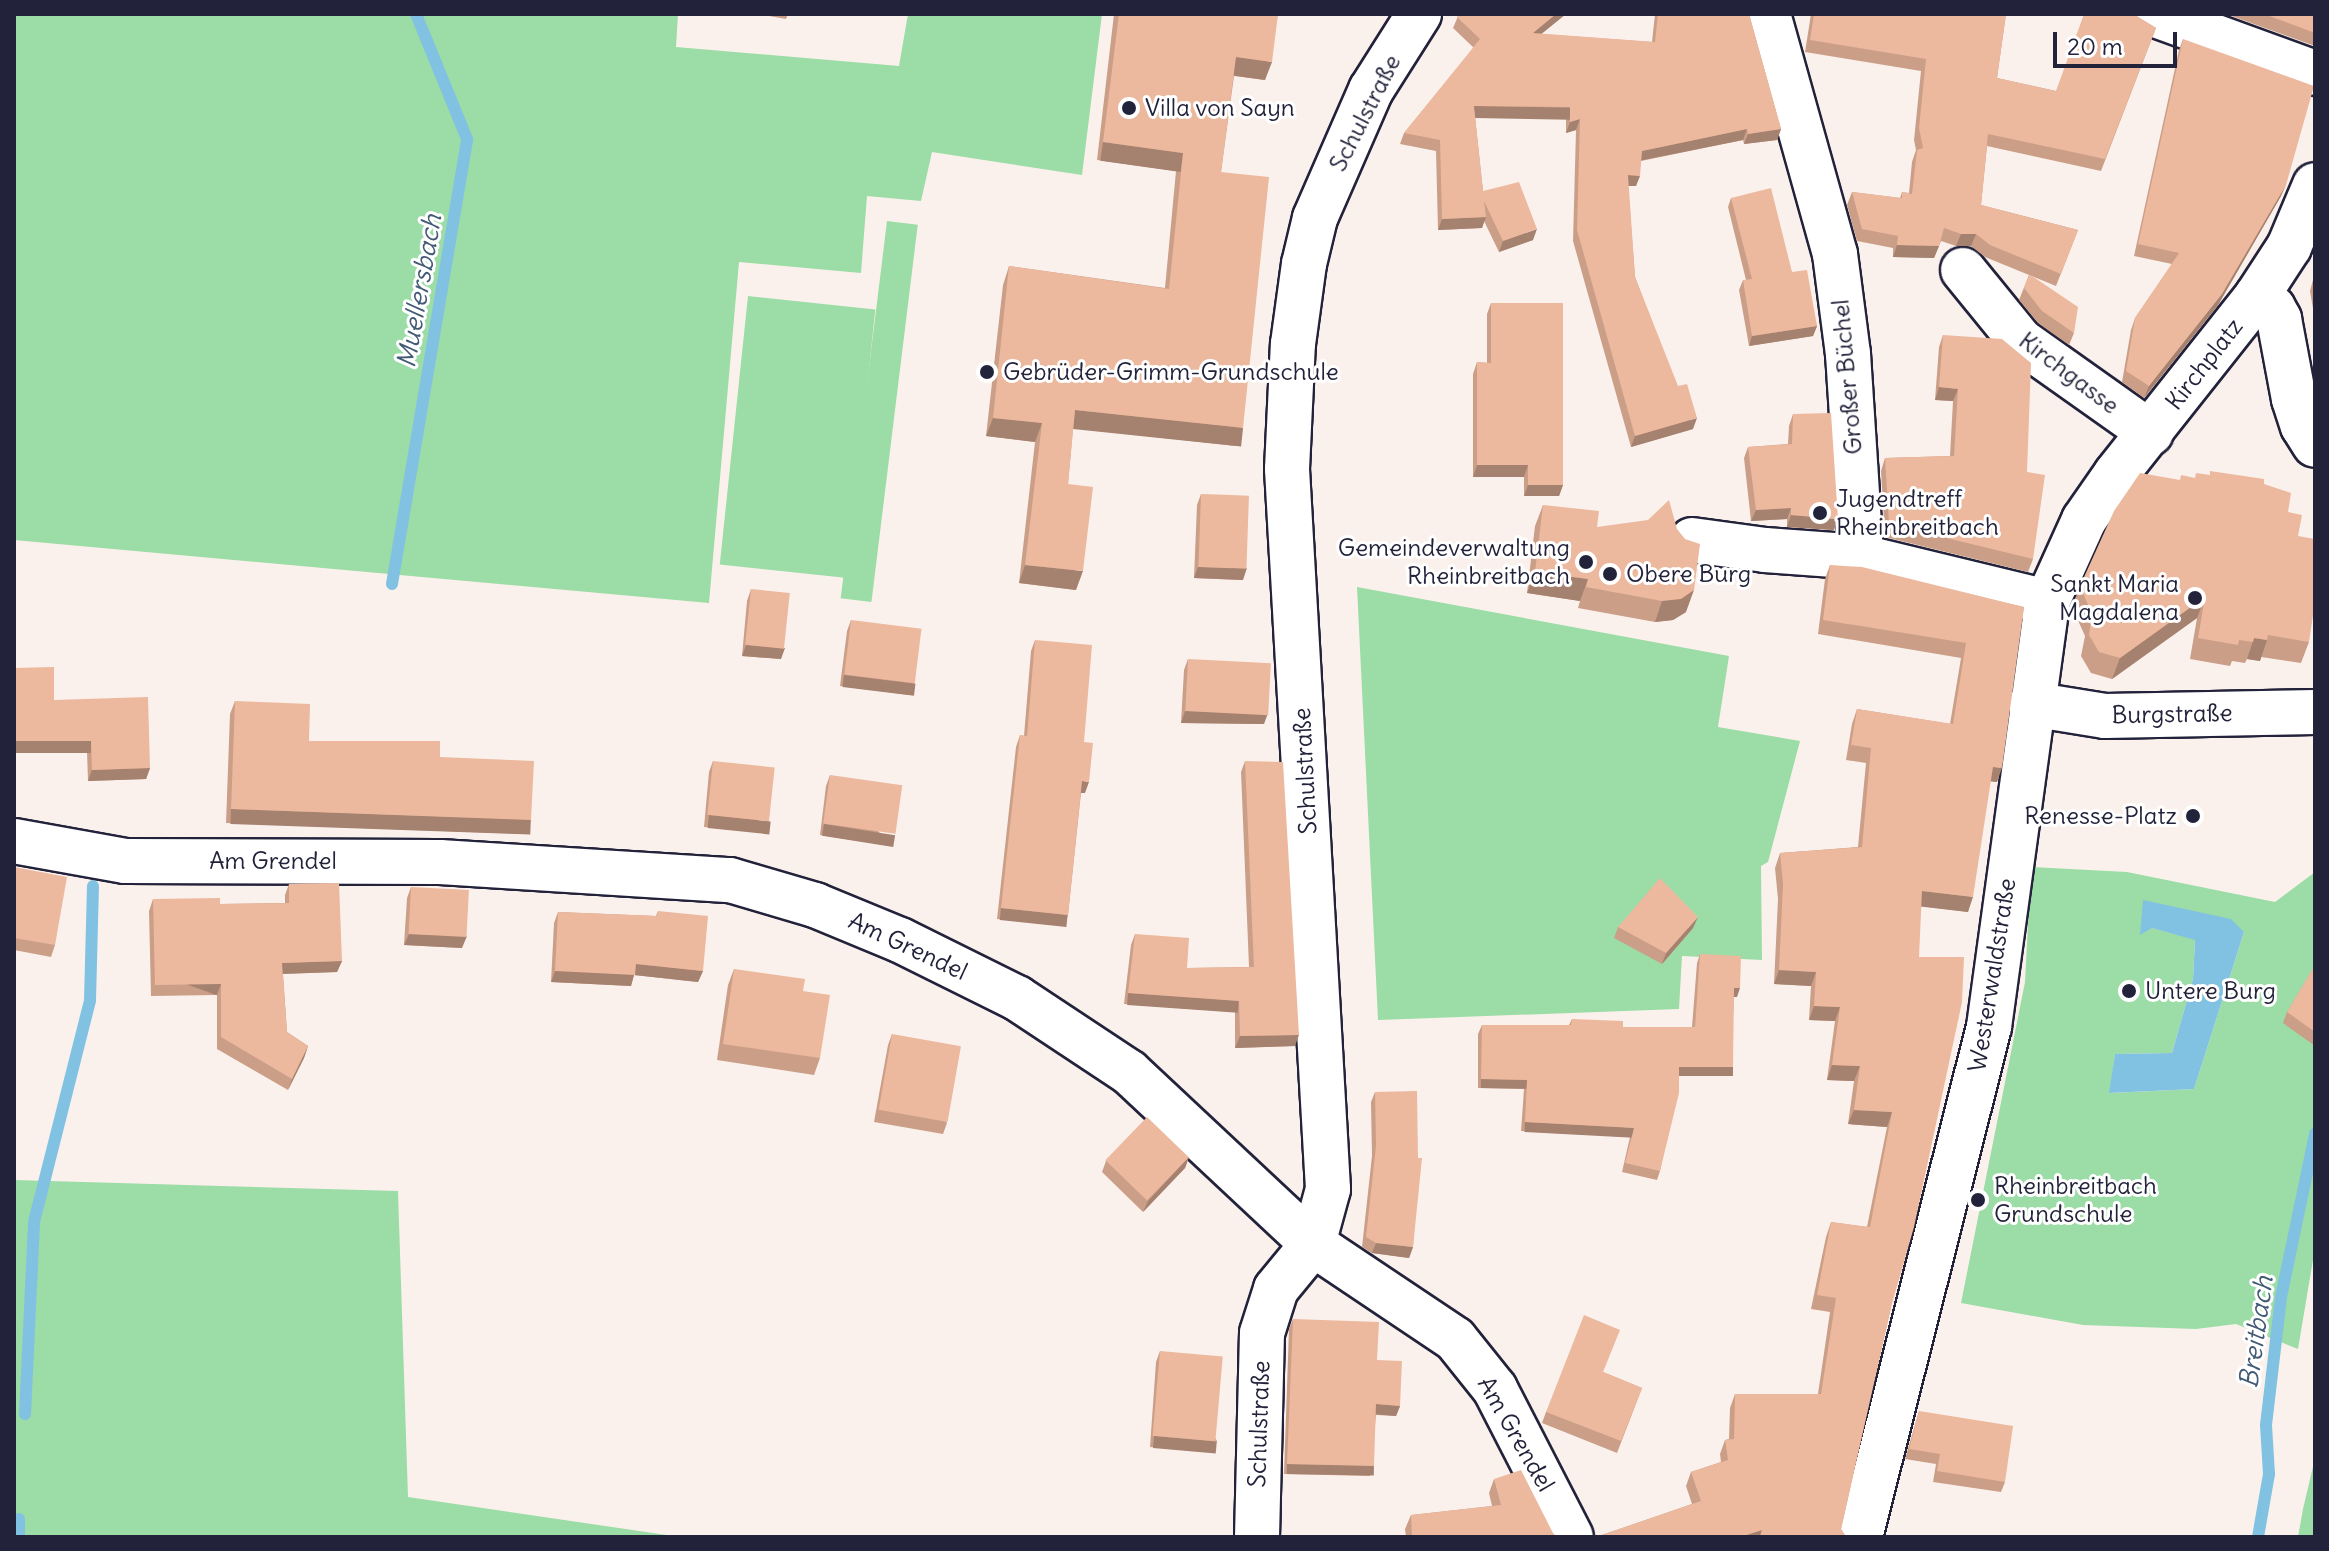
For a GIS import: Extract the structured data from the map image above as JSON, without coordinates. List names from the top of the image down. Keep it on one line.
{"streets":{"street":["Schulstraße","Kirchplatz","Kirchgasse","Großer Büchel","Burgstraße","Am Grendel","Westerwaldstraße"]},"crossings":[["Schulstraße","Am Grendel"],["Kirchplatz","Kirchgasse"],["Kirchplatz","Westerwaldstraße"],["Kirchgasse","Westerwaldstraße"],["Burgstraße","Westerwaldstraße"]],"water":["Muellersbach","Breitbach"],"places":["Villa von Sayn","Gebrüder-Grimm-Grundschule","Jugendtreff Rheinbreitbach","Gemeindeverwaltung Rheinbreitbach","Obere Burg","Sankt Maria Magdalena","Renesse-Platz","Untere Burg","Rheinbreitbach Grundschule"],"scale_bar":"20 m"}
